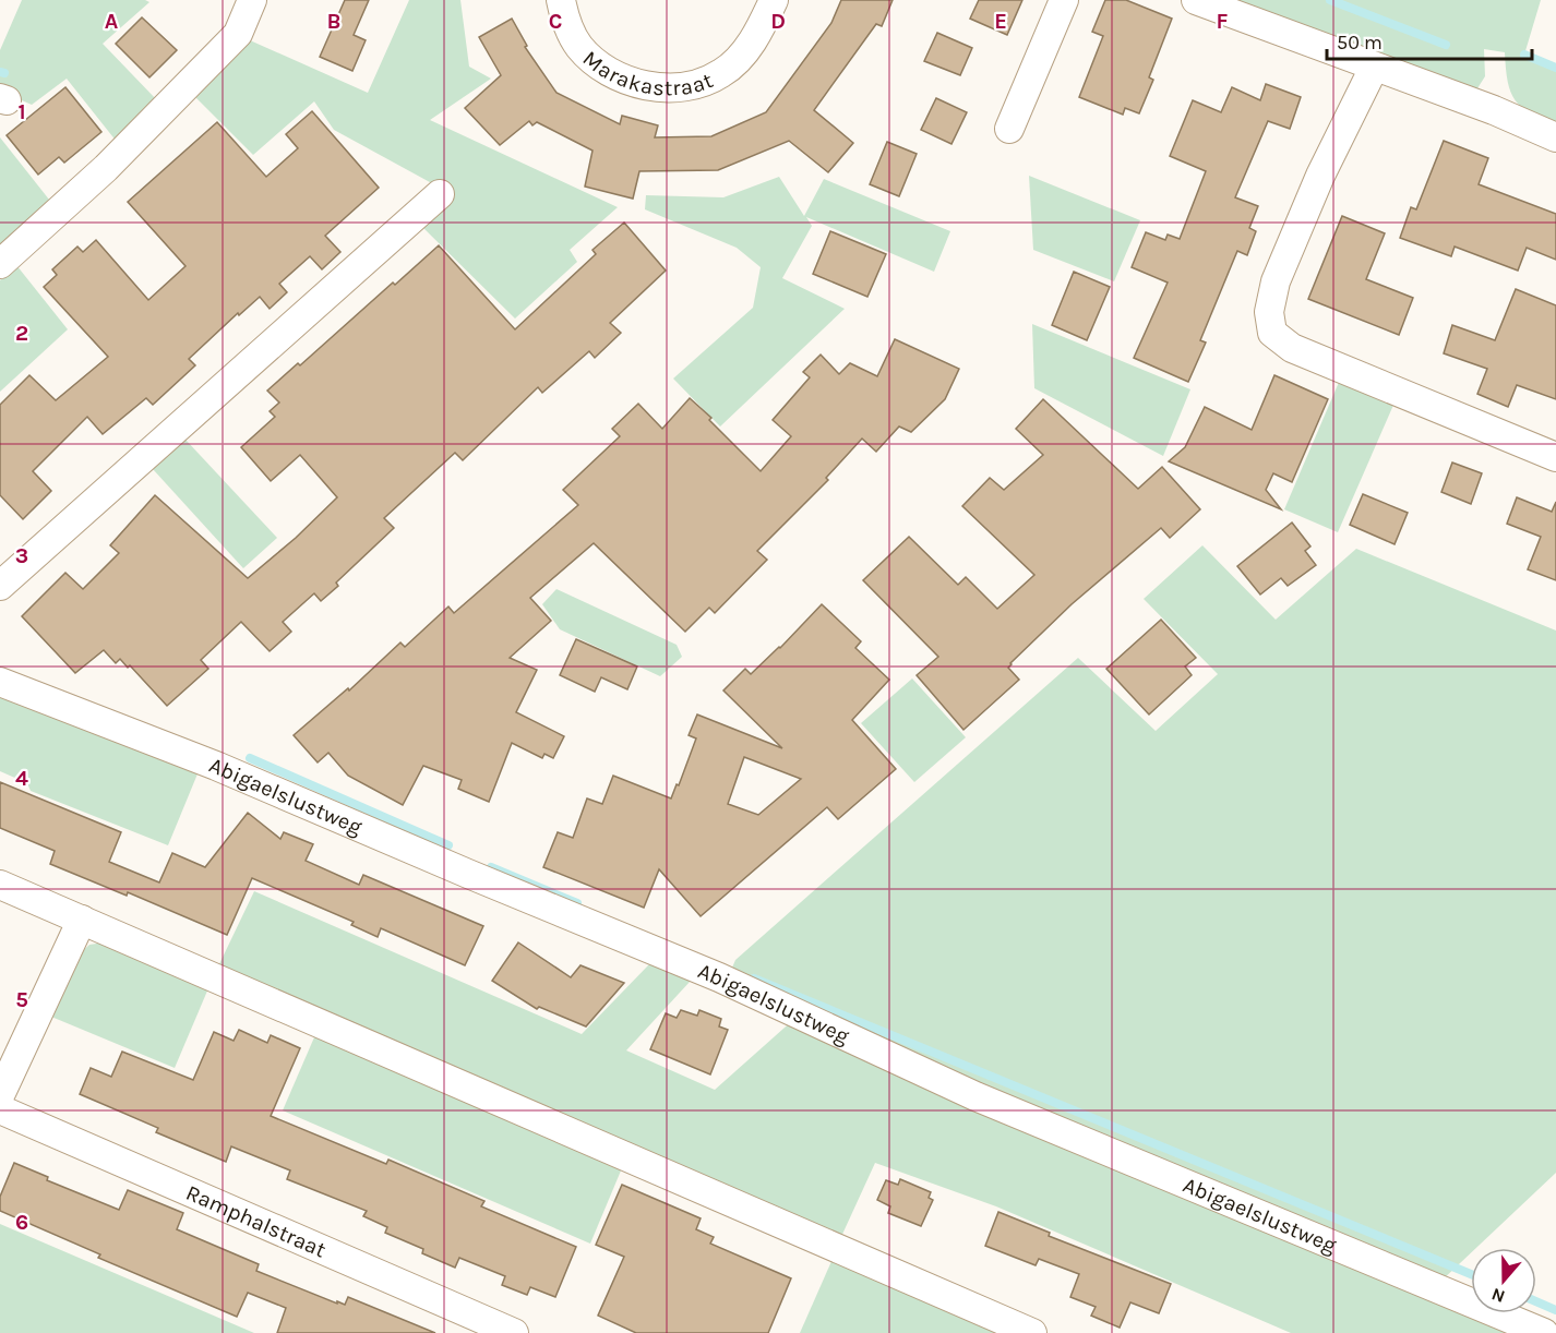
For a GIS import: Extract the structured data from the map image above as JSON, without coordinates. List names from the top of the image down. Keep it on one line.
{"streets":{"street":["Marakastraat","Abigaelslustweg","Ramphalstraat"]},"scale_bar":"50 m","north":"bottom","grid":{"columns":["A","B","C","D","E","F"],"rows":["1","2","3","4","5","6"]}}
